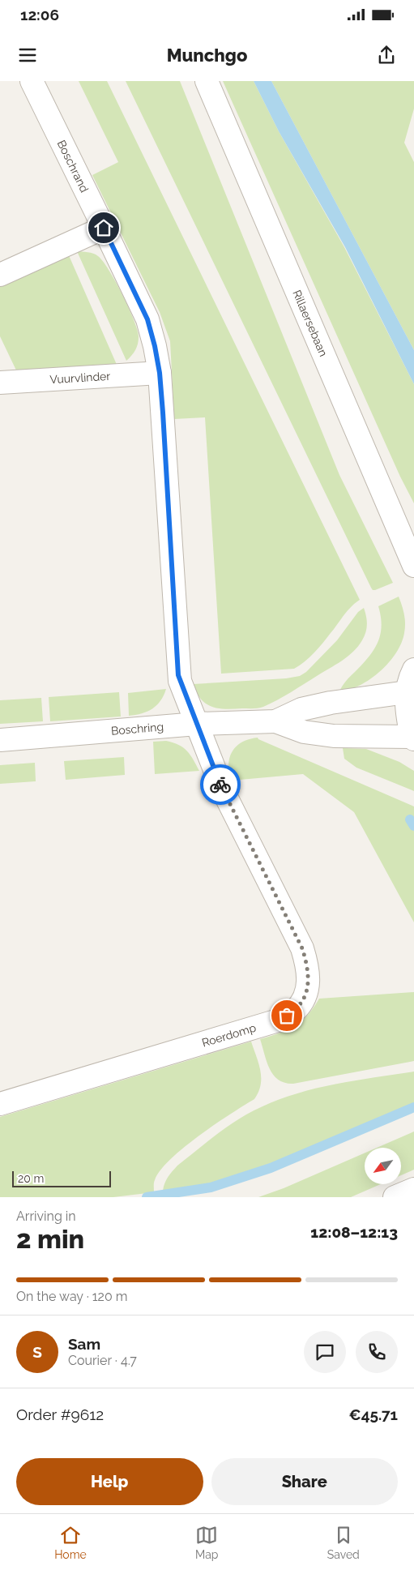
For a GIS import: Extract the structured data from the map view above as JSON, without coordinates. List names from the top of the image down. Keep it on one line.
{"streets":{"street":["Boschrand","Rillaersebaan","Vuurvlinder","Boschring","Roerdomp"]},"crossings":[["Boschrand","Vuurvlinder"],["Boschrand","Boschring"],["Boschrand","Roerdomp"],["Boschring","Roerdomp"]],"scale_bar":"20 m","north":"bottom left","page":{"status":"12:06","header":"Munchgo","scale":"20 m","heading":["2 min","Arriving in","12:08–12:13"],"panel":["Sam","Courier · 4.7","Order #9612","€45.71"],"bar":"On the way · 120 m","round":"S","buttons":["Help","Share"],"tabs":["Home","Map","Saved"]}}
